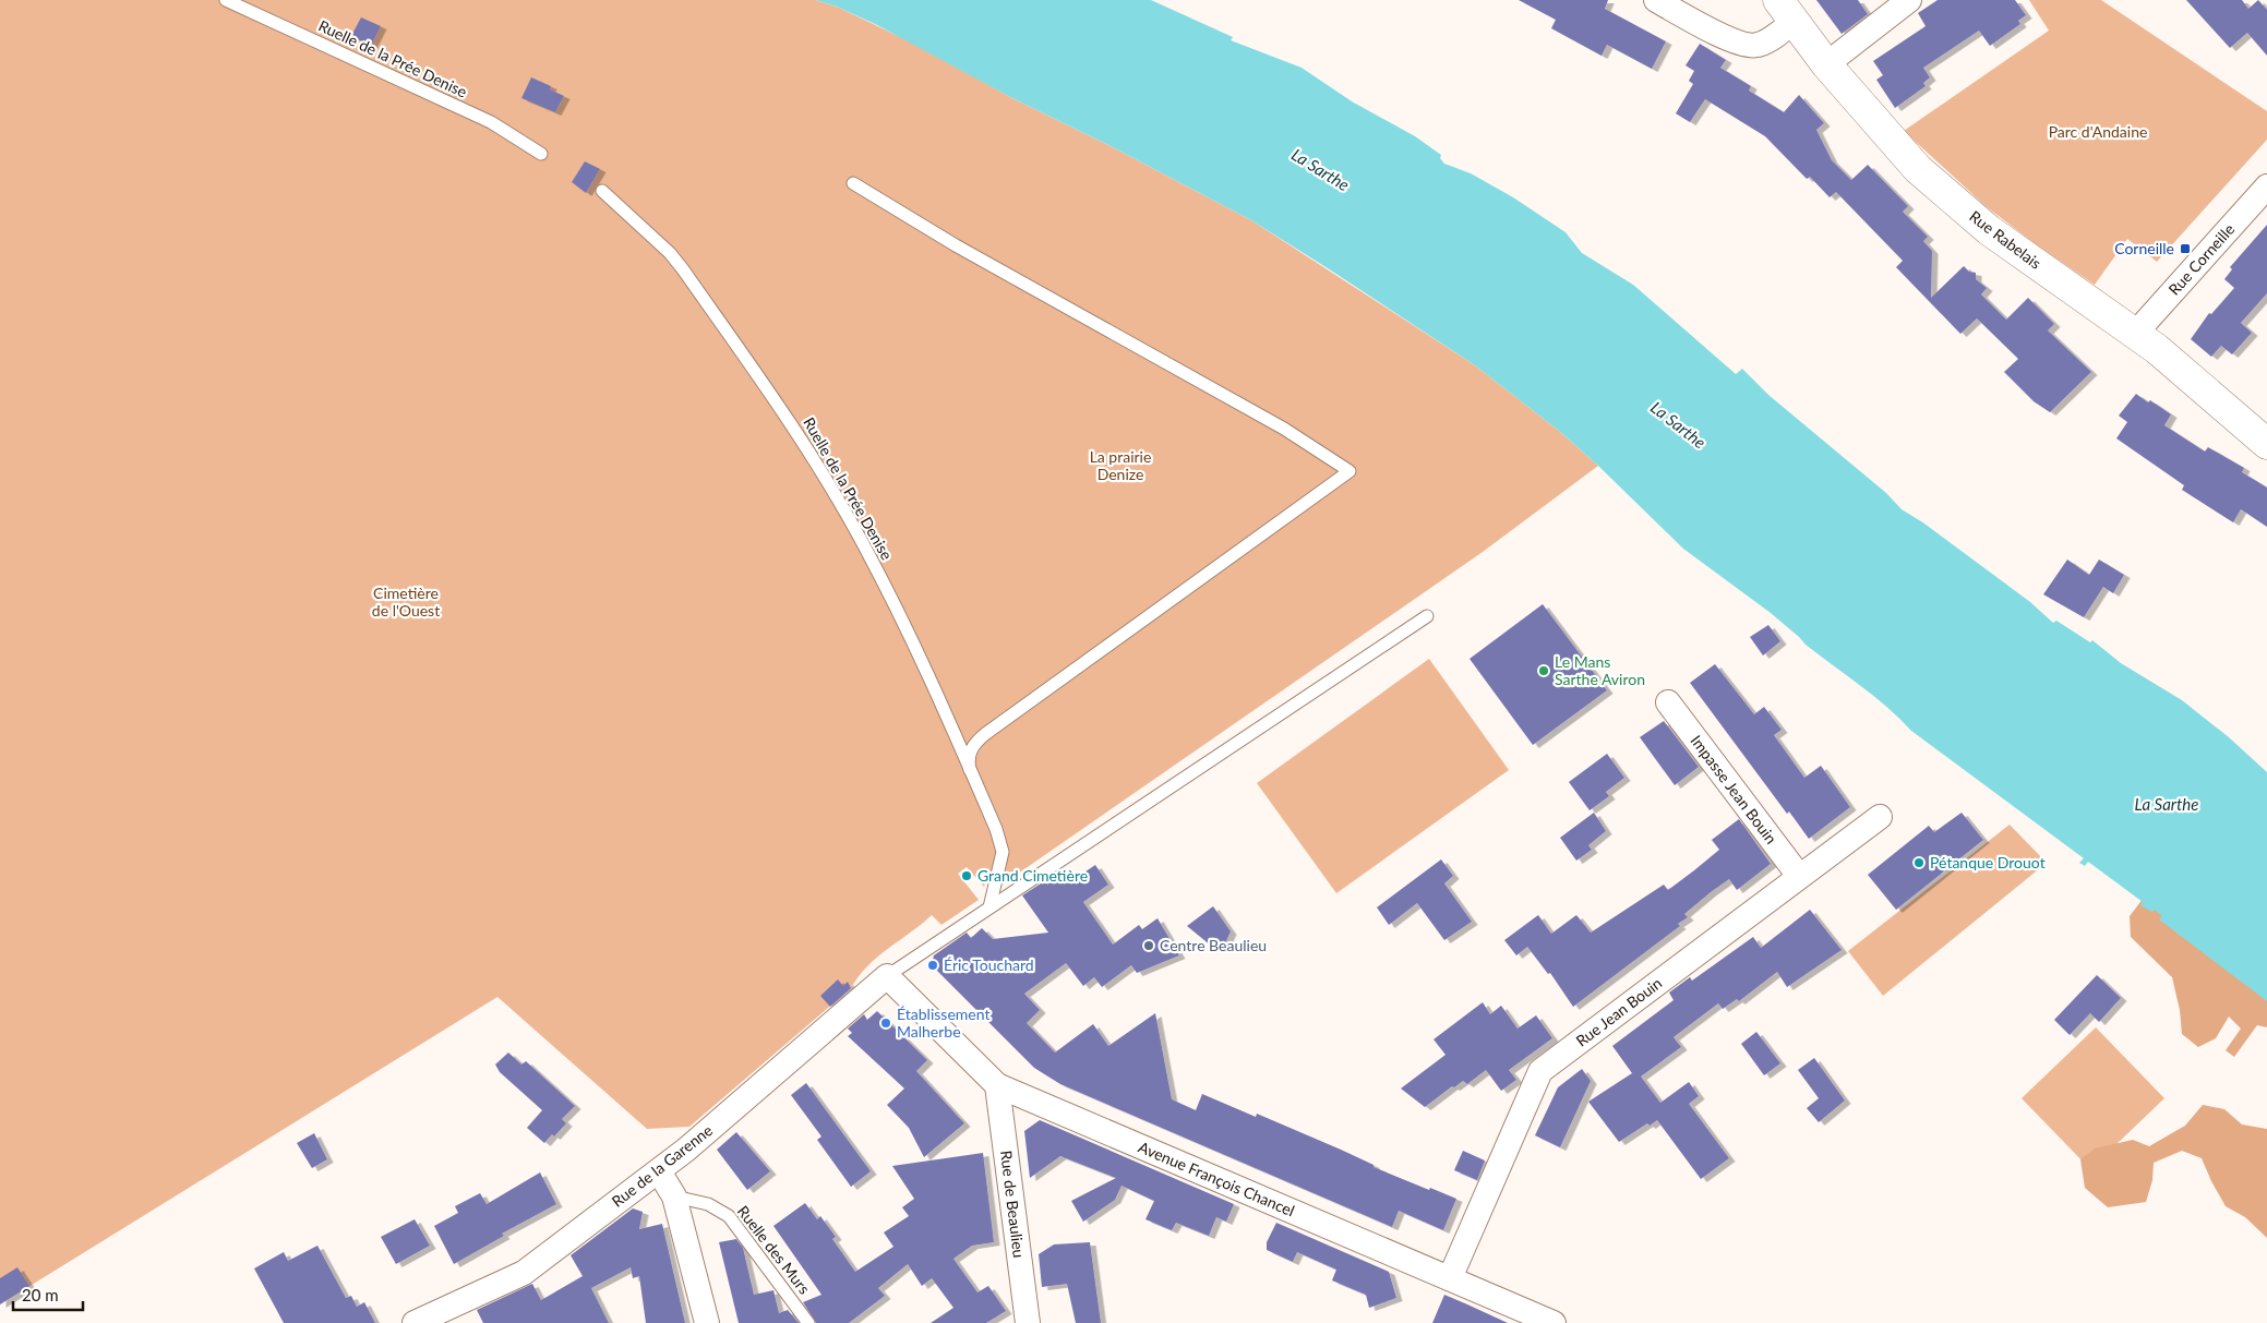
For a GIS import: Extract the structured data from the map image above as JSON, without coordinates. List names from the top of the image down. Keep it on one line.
{"streets":{"street":["Rue Rabelais","Rue Corneille","Impasse Jean Bouin","Rue Jean Bouin","Rue de la Garenne","Avenue François Chancel","Rue de Beaulieu"],"lane":["Ruelle de la Prée Denise","Ruelle des Murs"]},"crossings":[["Rue Rabelais","Rue Corneille"],["Impasse Jean Bouin","Rue Jean Bouin"],["Rue Jean Bouin","Avenue François Chancel"],["Rue de la Garenne","Avenue François Chancel"],["Avenue François Chancel","Rue de Beaulieu"]],"water":["La Sarthe"],"parks":["Parc d'Andaine","La prairie Denize","Cimetière de l'Ouest"],"places":{"transit":["Corneille"],"other":["Le Mans Sarthe Aviron","Pétanque Drouot","Grand Cimetière","Centre Beaulieu","Éric Touchard","Établissement Malherbe"]},"scale_bar":"20 m"}
